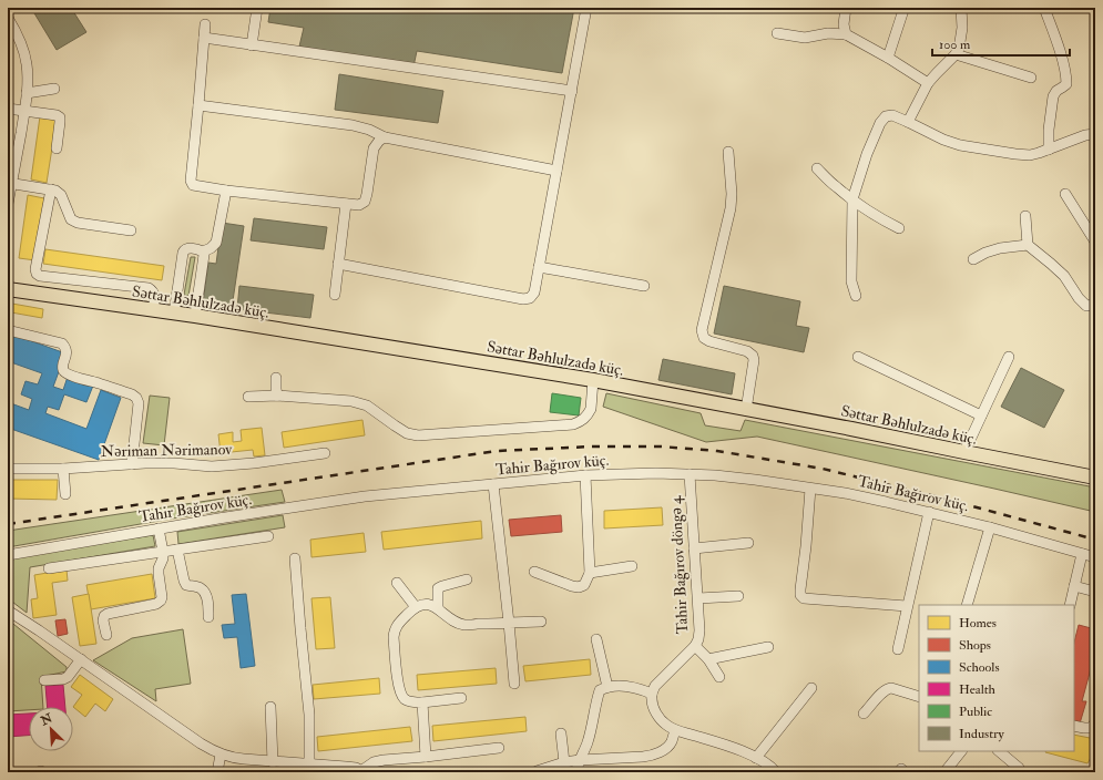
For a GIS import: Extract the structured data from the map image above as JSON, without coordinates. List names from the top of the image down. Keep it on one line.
{"streets":{"main road":["Səttar Bəhlulzadə küç."],"street":["Nəriman Nərimanov","Tahir Bağırov küç.","Tahir Bağırov döngə 4"]},"crossings":[["Tahir Bağırov küç.","Tahir Bağırov döngə 4"]],"legend":["Homes","Shops","Schools","Health","Public","Industry"],"scale_bar":"100 m","north":"top left"}
